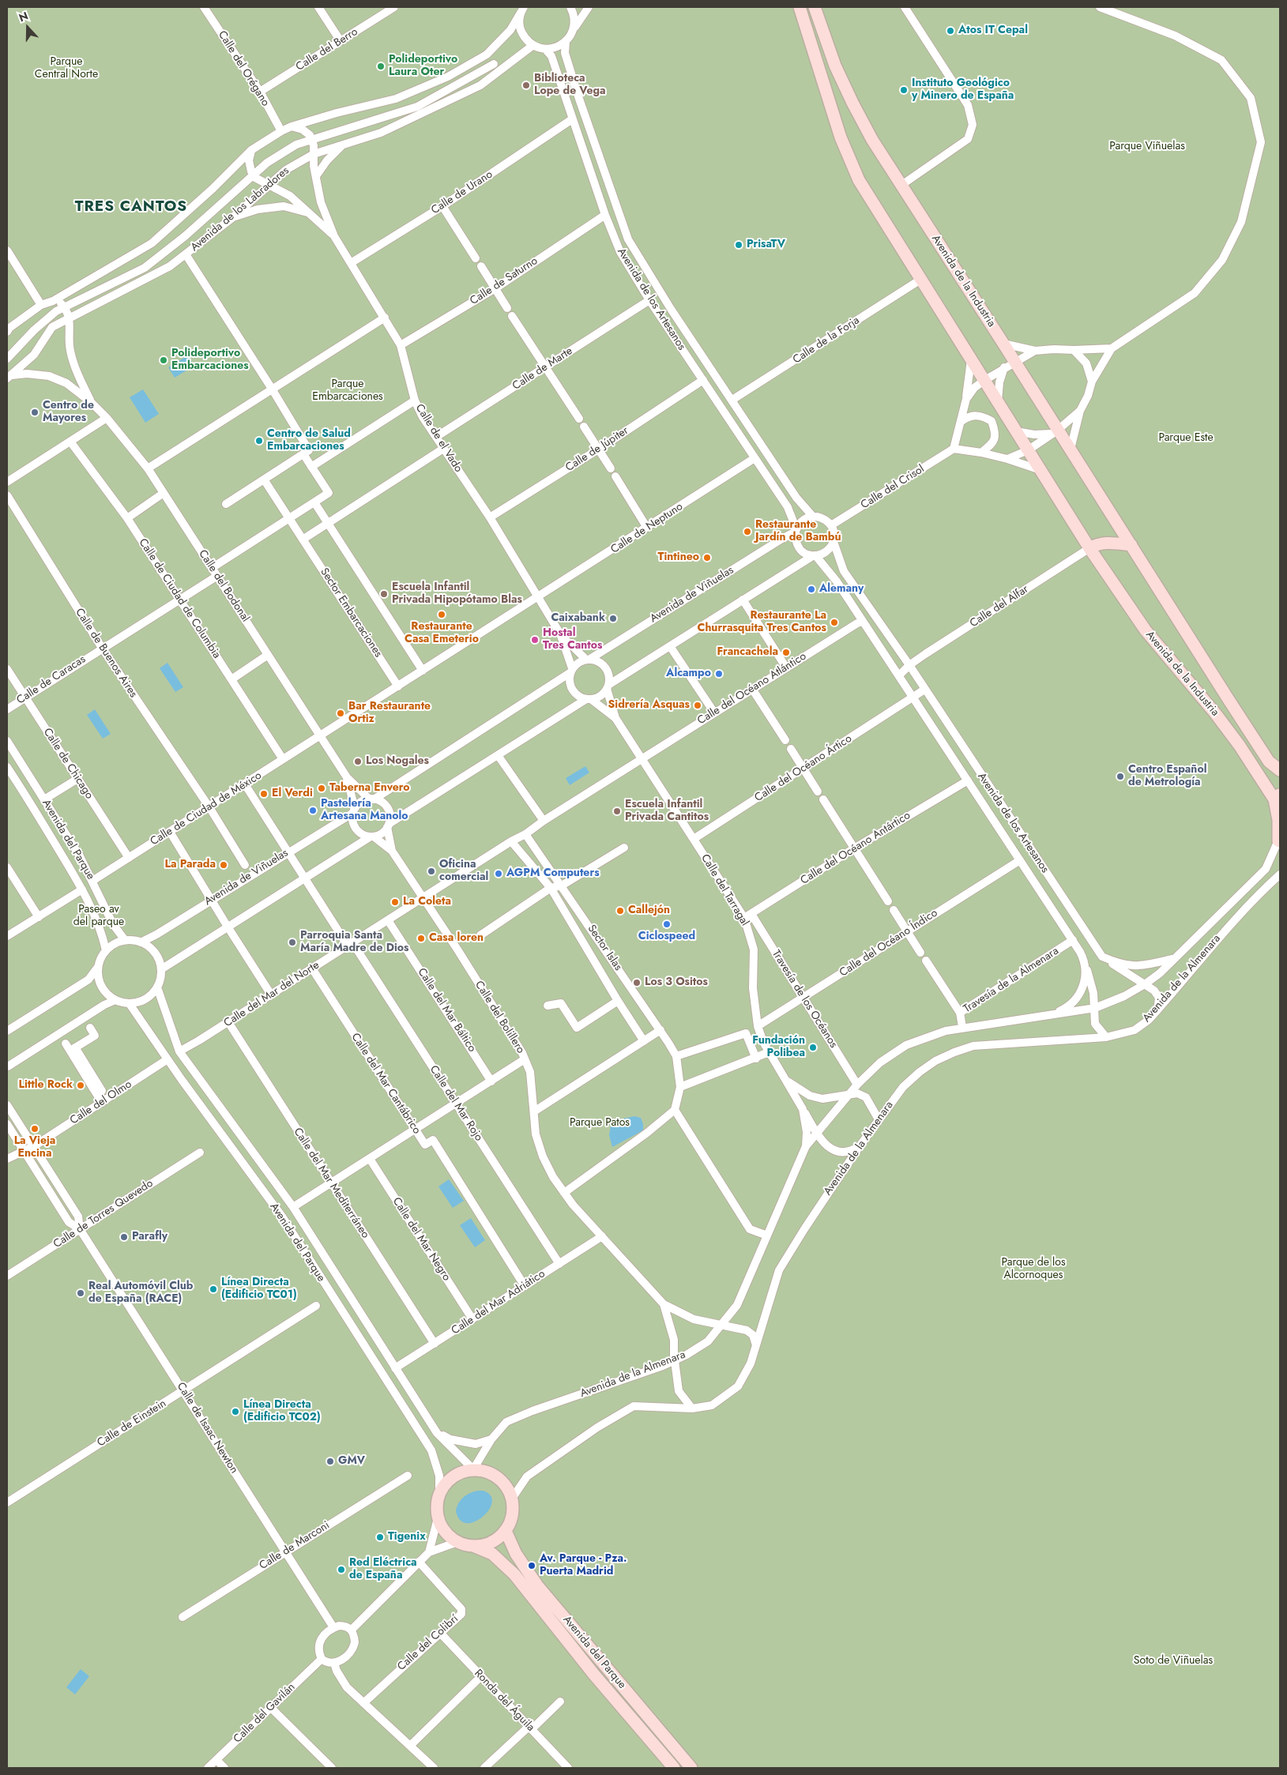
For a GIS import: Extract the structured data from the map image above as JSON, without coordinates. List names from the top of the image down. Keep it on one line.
{"streets":{"street":["Calle del Berro","Calle del Orégano","Calle de Urano","Avenida de los Labradores","Calle de Saturno","Avenida de la Industria","Avenida de los Artesanos","Calle de la Forja","Calle de Marte","Calle de el Vado","Calle de Júpiter","Calle del Crisol","Calle de Neptuno","Calle del Bodonal","Avenida de Viñuelas","Calle de Ciudad de Columbia","Calle del Alfar","Sector Embarcaciones","Calle de Buenos Aires","Calle de Caracas","Calle del Océano Atlántico","Calle de Chicago","Calle del Océano Ártico","Calle de Ciudad de México","Avenida del Parque","Calle del Océano Antártico","Calle del Tarragal","Calle del Océano Índico","Sector Islas","Avenida de la Almenara","Travesía de la Almenara","Calle del Mar del Norte","Travesía de los Océanos","Calle del Mar Báltico","Calle del Bolillero","Calle del Mar Cantábrico","Calle del Olmo","Calle del Mar Rojo","Calle del Mar Mediterráneo","Calle de Torres Quevedo","Calle del Mar Negro","Calle del Mar Adriático","Calle de Einstein","Calle de Isaac Newton","Calle de Marconi","Calle del Colibrí","Ronda del Águila","Calle del Gavilán"]},"crossings":[["Calle del Berro","Calle del Orégano"],["Calle de Urano","Avenida de los Artesanos"],["Calle de Urano","Calle de el Vado"],["Avenida de los Labradores","Calle del Bodonal"],["Calle de Saturno","Avenida de los Artesanos"],["Calle de Saturno","Calle de el Vado"],["Avenida de la Industria","Calle de la Forja"],["Avenida de la Industria","Calle del Alfar"],["Avenida de los Artesanos","Calle de la Forja"],["Avenida de los Artesanos","Calle de Marte"],["Avenida de los Artesanos","Calle de Júpiter"],["Avenida de los Artesanos","Calle del Crisol"],["Avenida de los Artesanos","Calle de Neptuno"],["Avenida de los Artesanos","Avenida de Viñuelas"],["Avenida de los Artesanos","Calle del Alfar"],["Avenida de los Artesanos","Calle del Océano Atlántico"],["Avenida de los Artesanos","Calle del Océano Ártico"],["Avenida de los Artesanos","Calle del Océano Antártico"],["Avenida de los Artesanos","Calle del Océano Índico"],["Avenida de los Artesanos","Avenida de la Almenara"],["Avenida de los Artesanos","Travesía de la Almenara"],["Calle de Marte","Calle de el Vado"],["Calle de el Vado","Calle de Júpiter"],["Calle de el Vado","Calle de Neptuno"],["Calle del Crisol","Avenida de Viñuelas"],["Calle del Bodonal","Avenida de Viñuelas"],["Calle del Bodonal","Calle de Caracas"],["Calle del Bodonal","Calle de Ciudad de México"],["Avenida de Viñuelas","Avenida del Parque"],["Avenida de Viñuelas","Calle del Tarragal"],["Avenida de Viñuelas","Calle del Mar Rojo"],["Calle de Ciudad de Columbia","Calle de Caracas"],["Calle de Ciudad de Columbia","Calle de Ciudad de México"],["Calle de Buenos Aires","Calle de Caracas"],["Calle de Buenos Aires","Calle de Ciudad de México"],["Calle de Caracas","Calle de Chicago"],["Calle del Océano Atlántico","Calle del Tarragal"],["Calle de Chicago","Calle de Ciudad de México"],["Calle del Océano Ártico","Calle del Tarragal"],["Calle de Ciudad de México","Avenida del Parque"],["Calle de Ciudad de México","Calle del Mar Rojo"],["Avenida del Parque","Avenida de la Almenara"],["Avenida del Parque","Calle del Mar del Norte"],["Avenida del Parque","Calle del Olmo"],["Avenida del Parque","Calle del Mar Adriático"],["Calle del Océano Antártico","Calle del Tarragal"],["Calle del Océano Antártico","Travesía de los Océanos"],["Calle del Tarragal","Calle del Océano Índico"],["Calle del Tarragal","Avenida de la Almenara"],["Calle del Tarragal","Travesía de los Océanos"],["Calle del Océano Índico","Travesía de los Océanos"],["Avenida de la Almenara","Travesía de la Almenara"],["Avenida de la Almenara","Travesía de los Océanos"],["Calle del Mar del Norte","Calle del Mar Báltico"],["Calle del Mar del Norte","Calle del Bolillero"],["Calle del Mar del Norte","Calle del Mar Cantábrico"],["Calle del Mar del Norte","Calle del Mar Rojo"],["Calle del Mar del Norte","Calle del Mar Mediterráneo"],["Calle del Bolillero","Calle del Mar Adriático"],["Calle del Mar Cantábrico","Calle del Mar Adriático"],["Calle del Olmo","Calle de Isaac Newton"],["Calle del Mar Rojo","Calle del Mar Adriático"],["Calle del Mar Mediterráneo","Calle del Mar Adriático"],["Calle de Torres Quevedo","Calle de Isaac Newton"],["Calle del Mar Negro","Calle del Mar Adriático"],["Calle de Einstein","Calle de Isaac Newton"],["Calle de Isaac Newton","Calle de Marconi"],["Calle de Isaac Newton","Calle del Gavilán"],["Calle del Colibrí","Ronda del Águila"]],"districts":["TRES CANTOS"],"parks":["Parque Central Norte","Parque Viñuelas","Parque Embarcaciones","Parque Este","Paseo av del parque","Parque Patos","Parque de los Alcornoques","Soto de Viñuelas"],"places":["Atos IT Cepal","Polideportivo Laura Oter","Biblioteca Lope de Vega","Instituto Geológico y Minero de España","PrisaTV","Polideportivo Embarcaciones","Centro de Mayores","Centro de Salud Embarcaciones","Restaurante Jardín de Bambú","Tintineo","Alemany","Escuela Infantil Privada Hipopótamo Blas","Restaurante Casa Emeterio","Caixabank","Restaurante La Churrasquita Tres Cantos","Hostal Tres Cantos","Francachela","Alcampo","Sidrería Asquas","Bar Restaurante Ortiz","Los Nogales","Centro Español de Metrología","Taberna Envero","El Verdi","Pastelería Artesana Manolo","Escuela Infantil Privada Cantitos","La Parada","Oficina comercial","AGPM Computers","La Coleta","Callejón","Ciclospeed","Casa loren","Parroquia Santa María Madre de Dios","Los 3 Ositos","Fundación Polibea","Little Rock","La Vieja Encina","Parafly","Línea Directa (Edificio TC01)","Real Automóvil Club de España (RACE)","Línea Directa (Edificio TC02)","GMV","Tigenix","Av. Parque - Pza. Puerta Madrid","Red Eléctrica de España"],"north":"top"}
